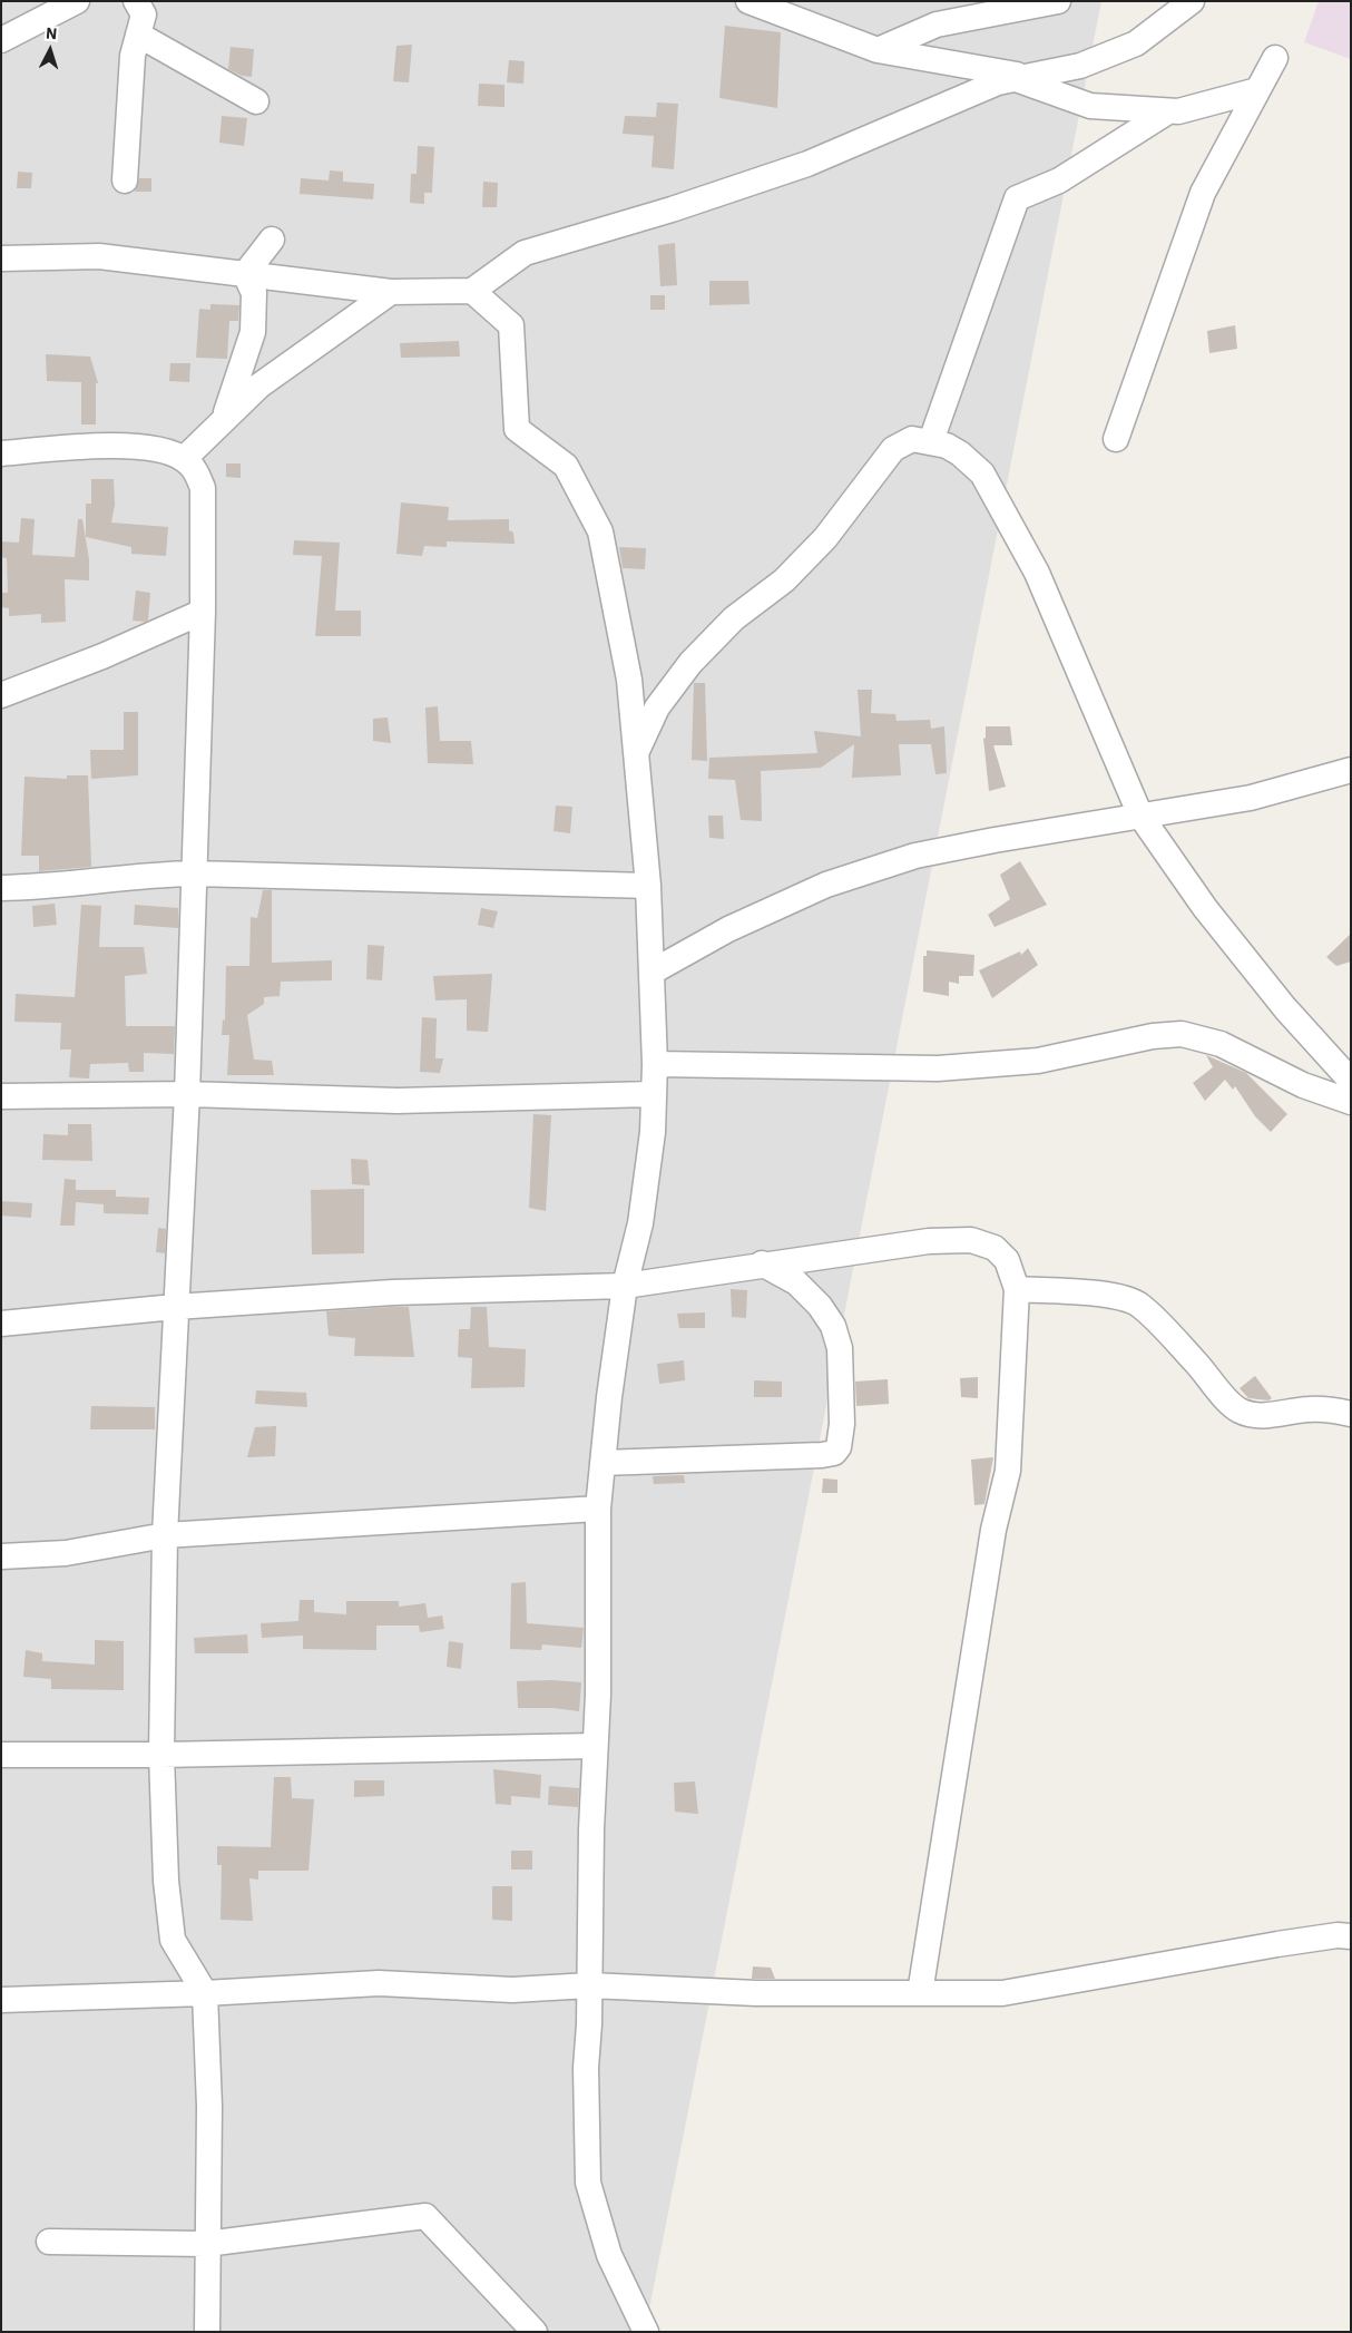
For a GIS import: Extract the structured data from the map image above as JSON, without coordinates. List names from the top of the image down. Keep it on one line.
{"north":"top"}
